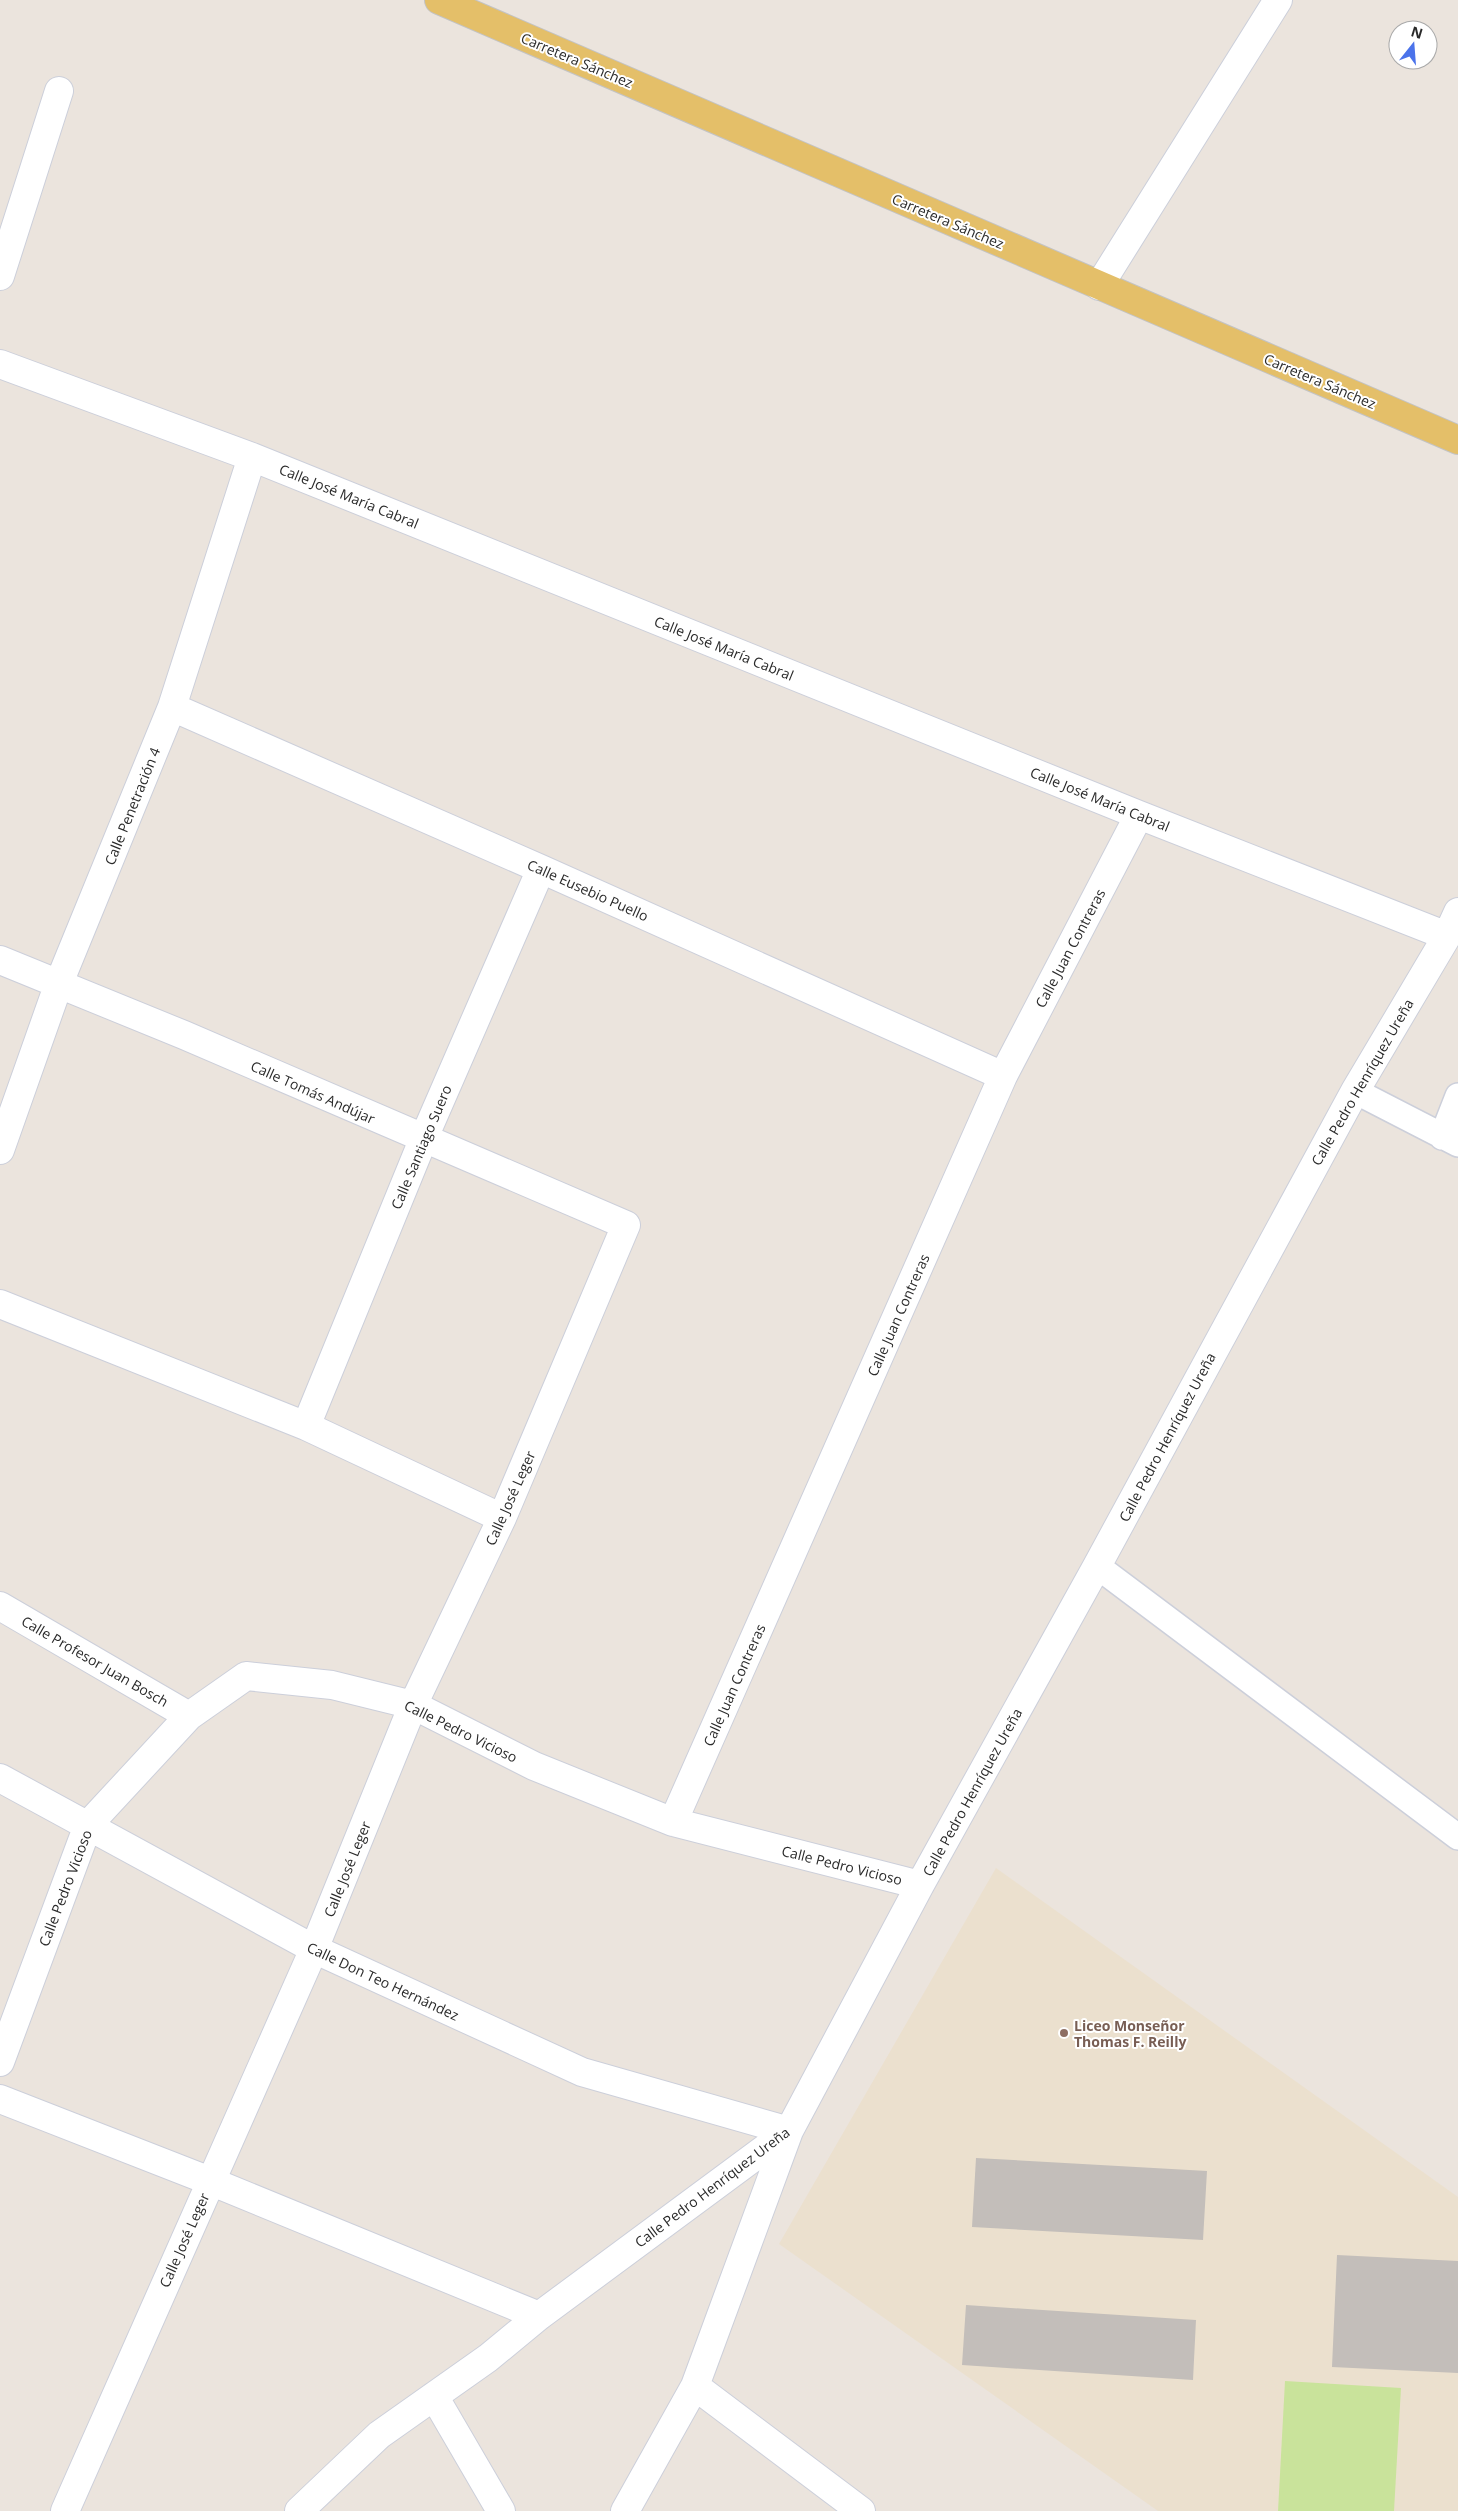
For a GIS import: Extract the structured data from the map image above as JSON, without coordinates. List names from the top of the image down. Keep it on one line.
{"streets":{"main road":["Carretera Sánchez"],"street":["Calle José María Cabral","Calle Penetración 4","Calle Eusebio Puello","Calle Juan Contreras","Calle Pedro Henríquez Ureña","Calle Tomás Andújar","Calle Santiago Suero","Calle José Leger","Calle Profesor Juan Bosch","Calle Pedro Vicioso","Calle Don Teo Hernández"]},"crossings":[["Calle José María Cabral","Calle Penetración 4"],["Calle José María Cabral","Calle Juan Contreras"],["Calle José María Cabral","Calle Pedro Henríquez Ureña"],["Calle Penetración 4","Calle Eusebio Puello"],["Calle Penetración 4","Calle Tomás Andújar"],["Calle Eusebio Puello","Calle Juan Contreras"],["Calle Eusebio Puello","Calle Santiago Suero"],["Calle Juan Contreras","Calle Pedro Vicioso"],["Calle Pedro Henríquez Ureña","Calle Pedro Vicioso"],["Calle Pedro Henríquez Ureña","Calle Don Teo Hernández"],["Calle Tomás Andújar","Calle Santiago Suero"],["Calle Tomás Andújar","Calle José Leger"],["Calle José Leger","Calle Pedro Vicioso"],["Calle José Leger","Calle Don Teo Hernández"],["Calle Profesor Juan Bosch","Calle Pedro Vicioso"],["Calle Pedro Vicioso","Calle Don Teo Hernández"]],"places":["Liceo Monseñor Thomas F. Reilly"],"north":"top"}
